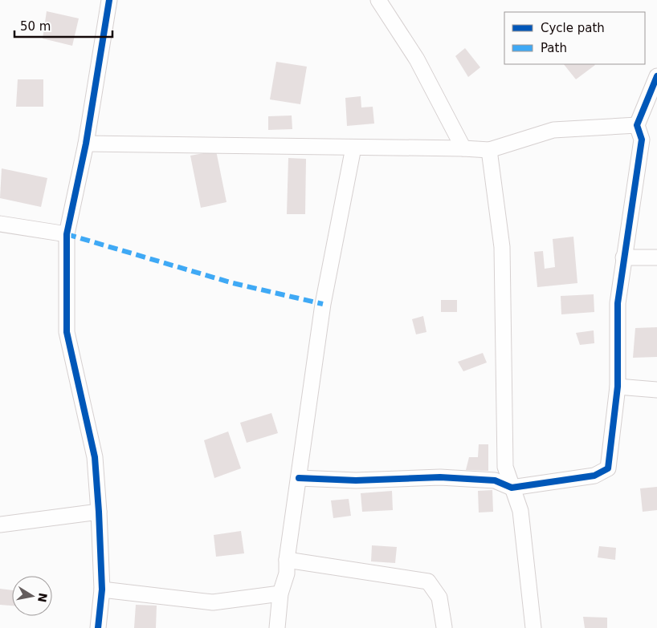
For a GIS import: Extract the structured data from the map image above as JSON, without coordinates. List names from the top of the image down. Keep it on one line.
{"legend":["Cycle path","Path"],"scale_bar":"50 m","north":"right"}
